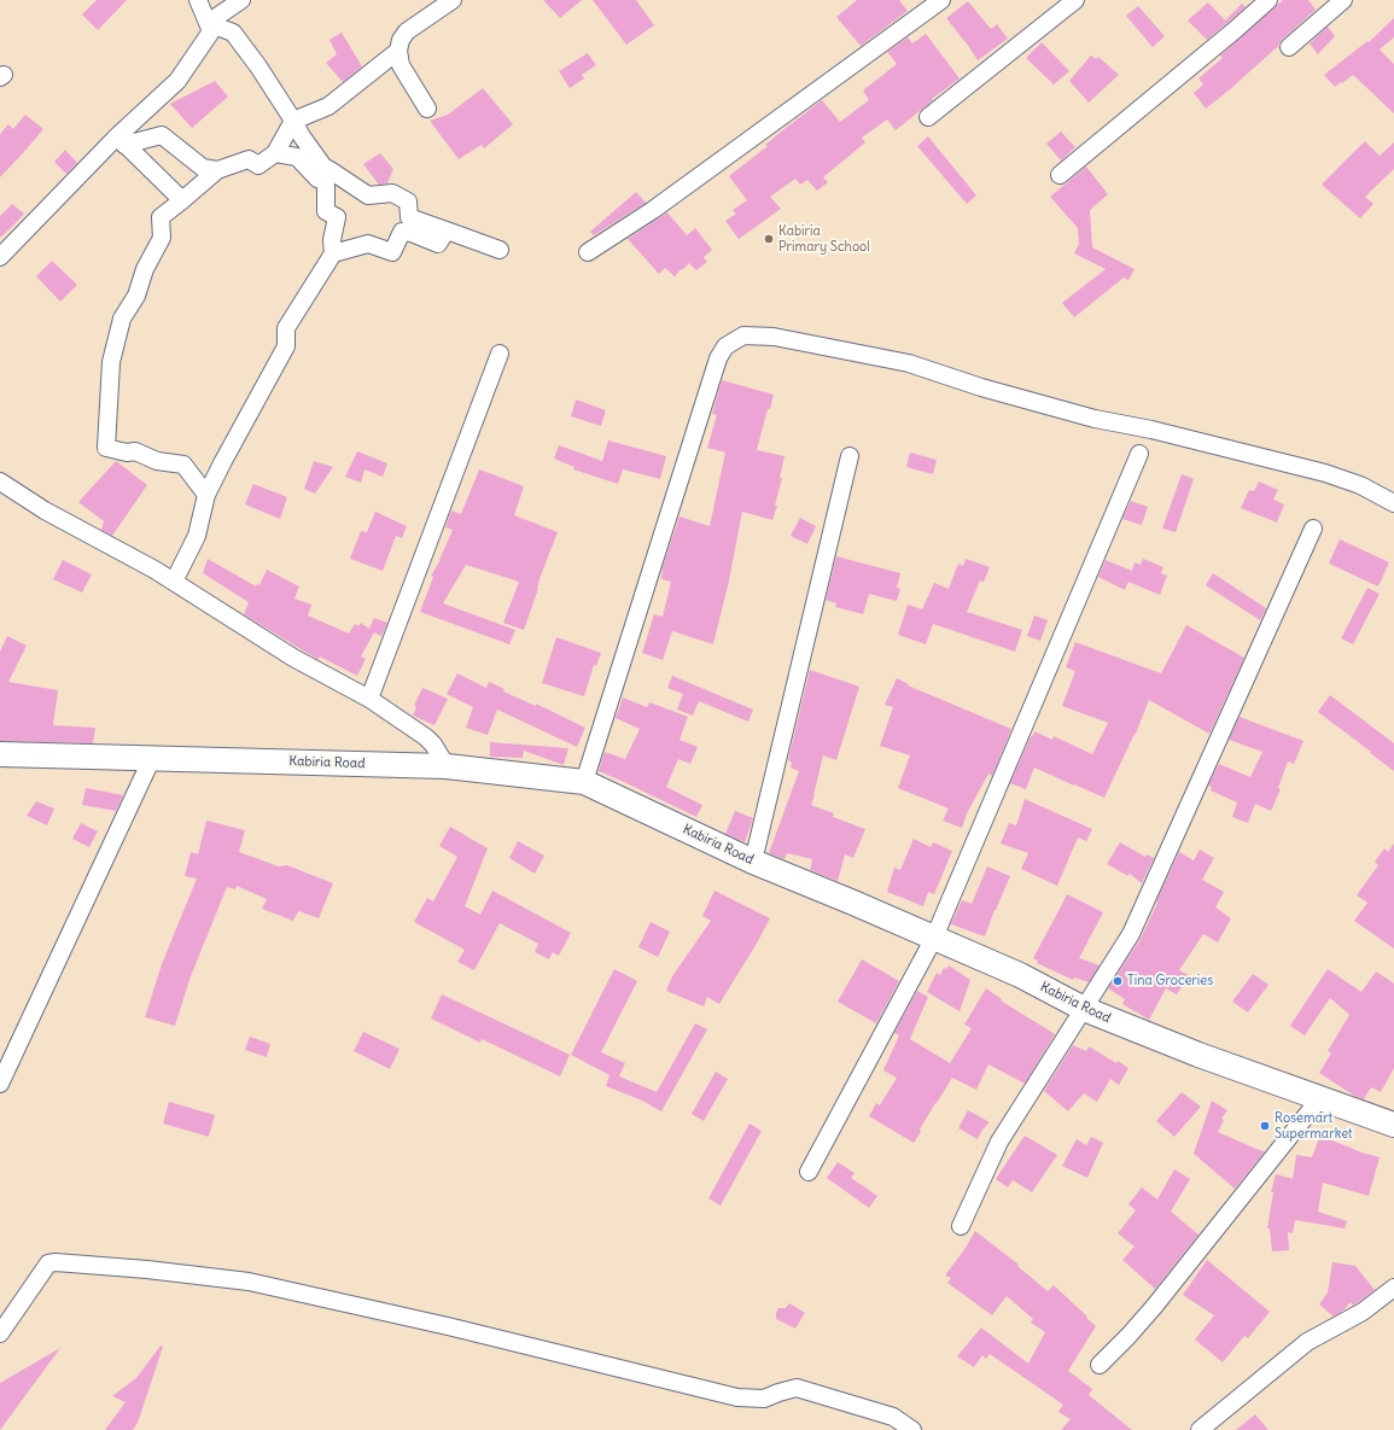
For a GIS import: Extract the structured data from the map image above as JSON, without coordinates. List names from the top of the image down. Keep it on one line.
{"streets":{"main road":["Kabiria Road"]},"places":["Kabiria Primary School","Tina Groceries","Rosemart Supermarket"]}
